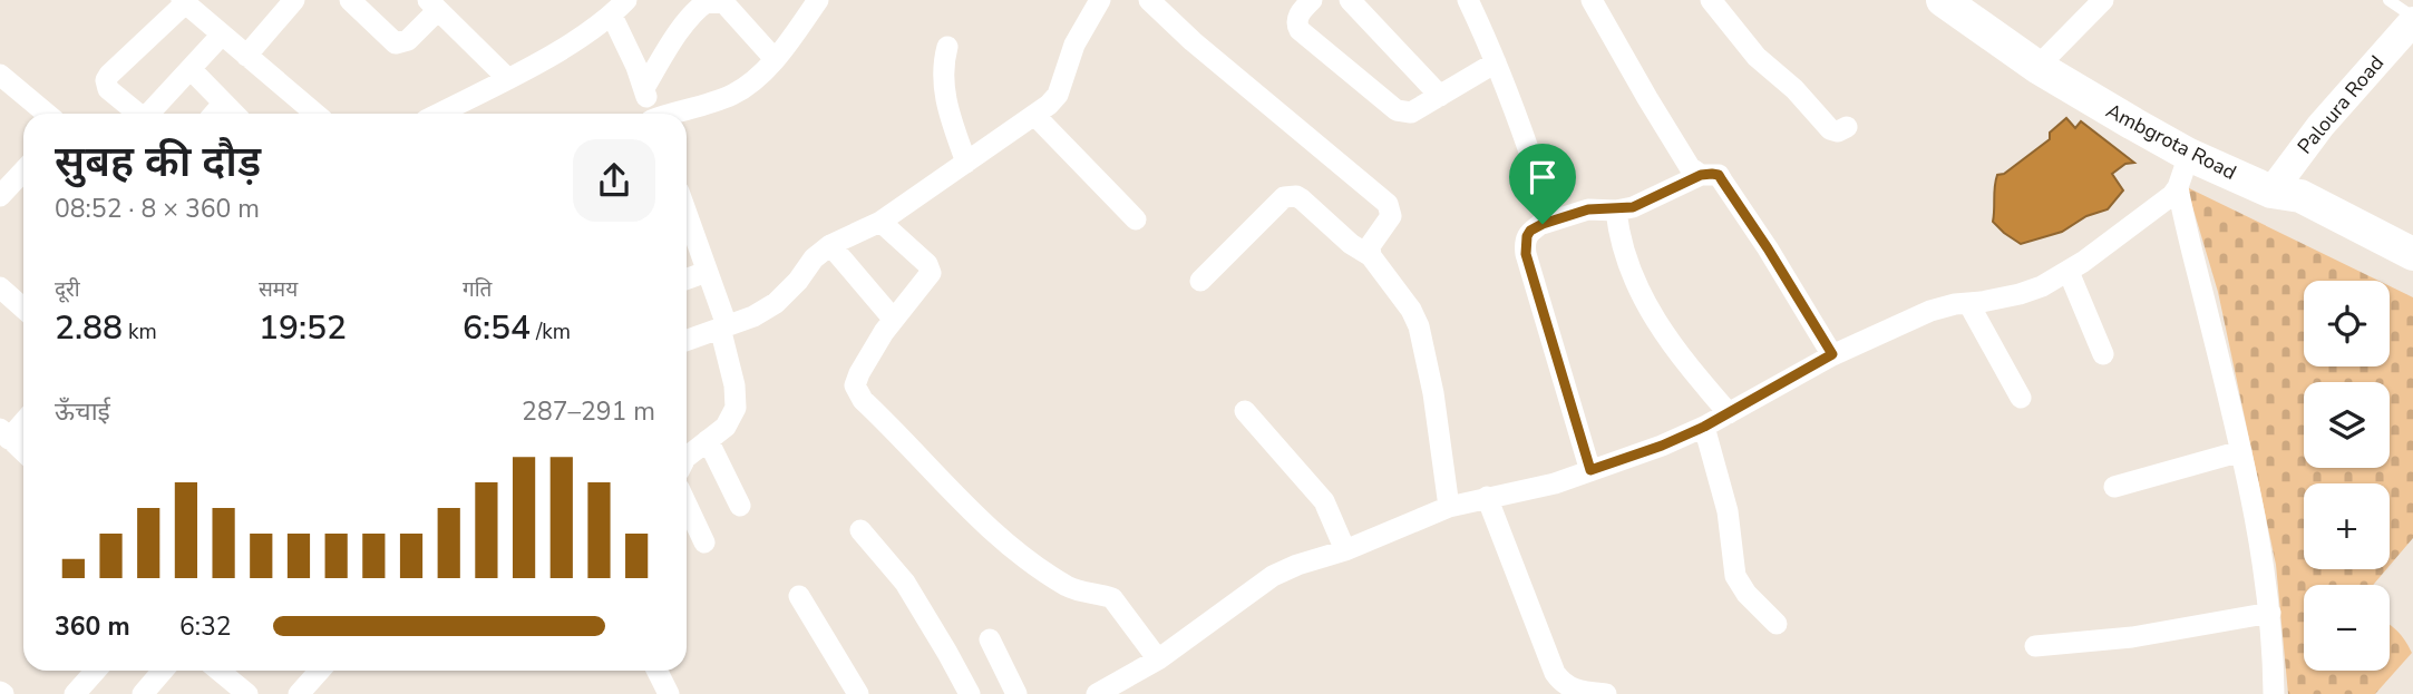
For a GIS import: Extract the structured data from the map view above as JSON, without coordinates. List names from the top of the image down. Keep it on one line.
{"streets":{"main road":["Paloura Road","Ambgrota Road"]},"crossings":[["Paloura Road","Ambgrota Road"]],"page":{"heading":["सुबह की दौड़","08:52 · 8 × 360 m"],"stats":[["दूरी","2.88 km"],["समय","19:52"],["गति","6:54 /km"]],"map_buttons":["+","−"],"chart":["ऊँचाई","287–291 m"],"list":[{"name":"360 m","note":"6:32"}]}}
